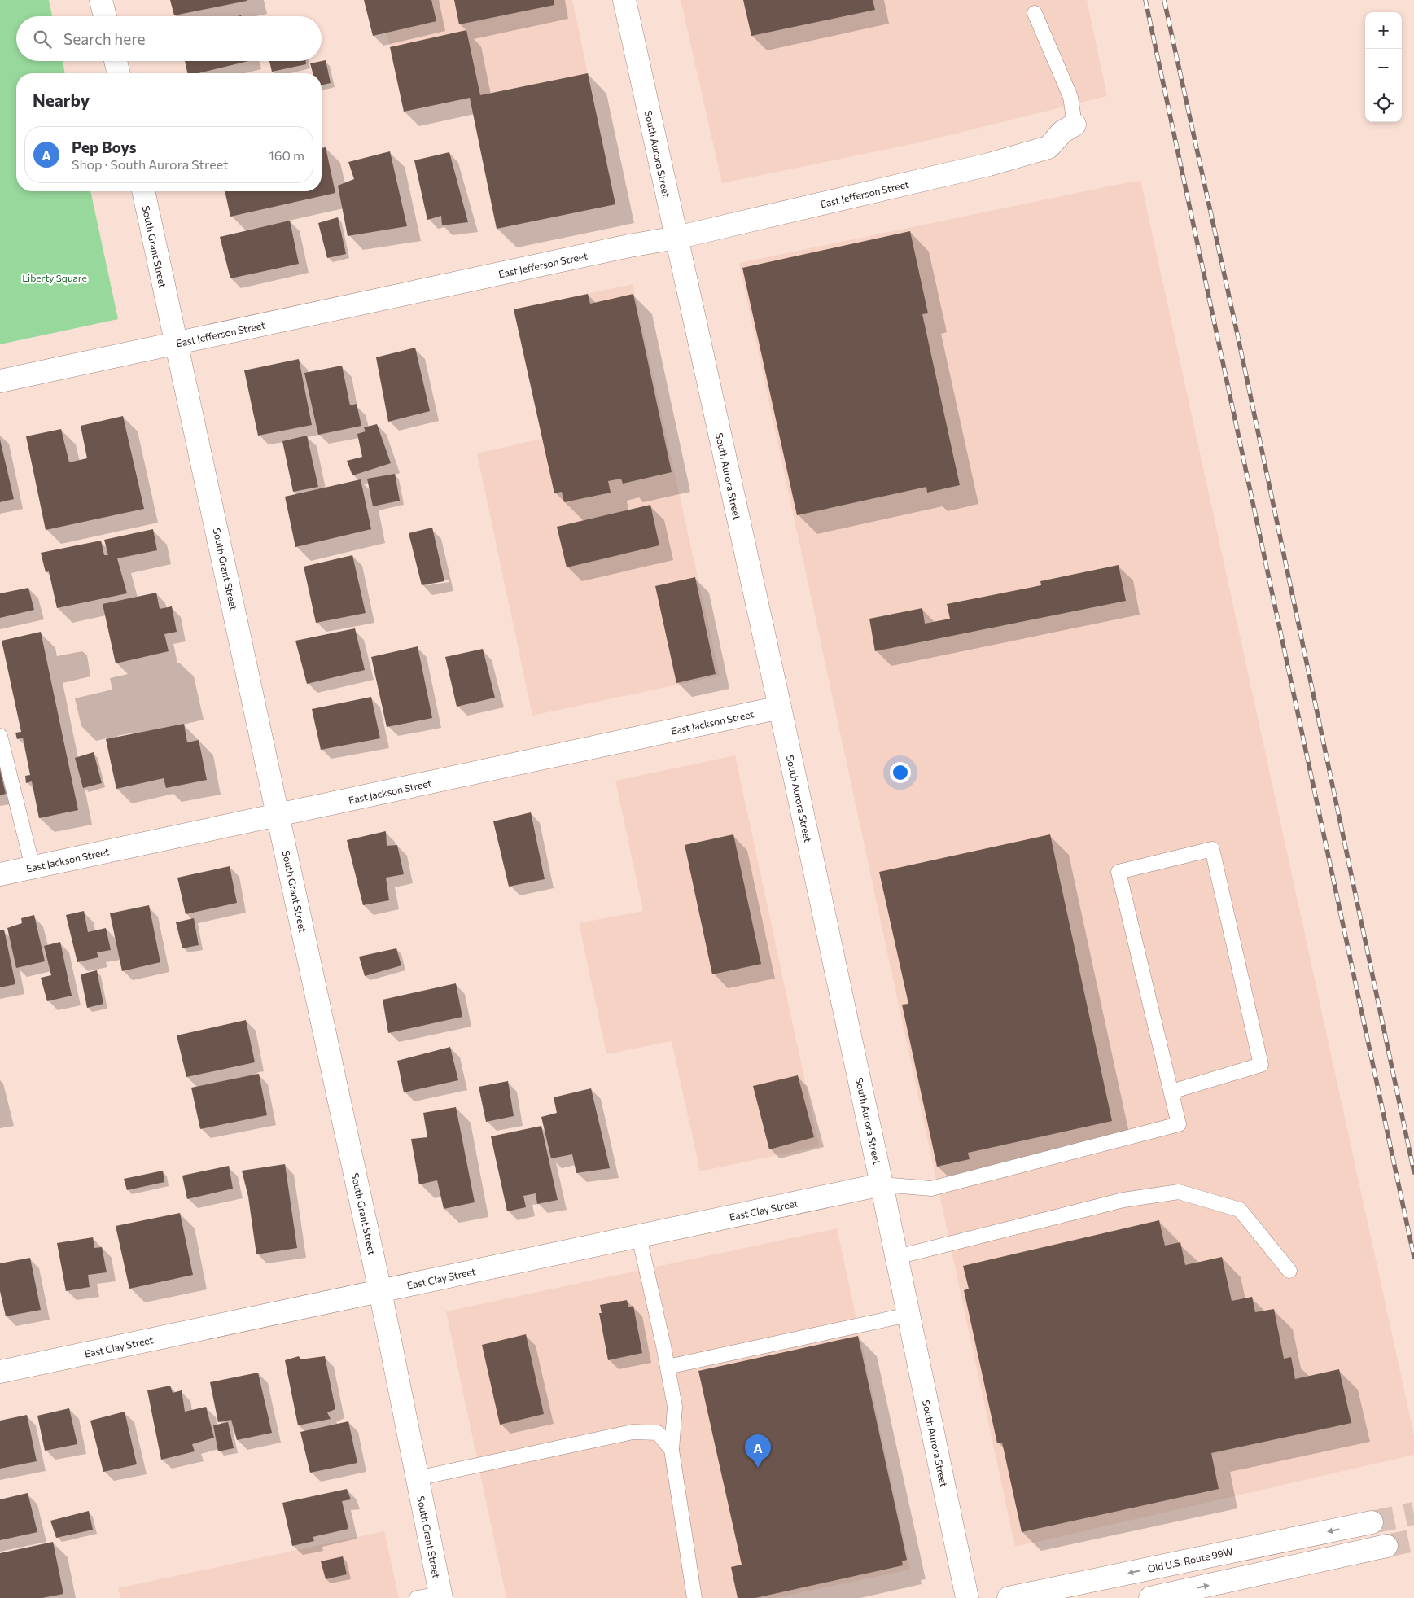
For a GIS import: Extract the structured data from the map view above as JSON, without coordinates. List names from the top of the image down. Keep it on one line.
{"streets":{"street":["South Aurora Street","East Jefferson Street","South Grant Street","East Jackson Street","East Clay Street","Old U.S. Route 99W"]},"crossings":[["South Aurora Street","East Jefferson Street"],["South Aurora Street","East Jackson Street"],["South Aurora Street","East Clay Street"],["East Jefferson Street","South Grant Street"],["South Grant Street","East Jackson Street"],["South Grant Street","East Clay Street"]],"parks":["Liberty Square"],"page":{"map_buttons":["+","−"],"search":"Search here","heading":"Nearby","list":[{"mark":"A","name":"Pep Boys","note":"Shop · South Aurora Street","value":"160 m"}],"pins":"A"}}
